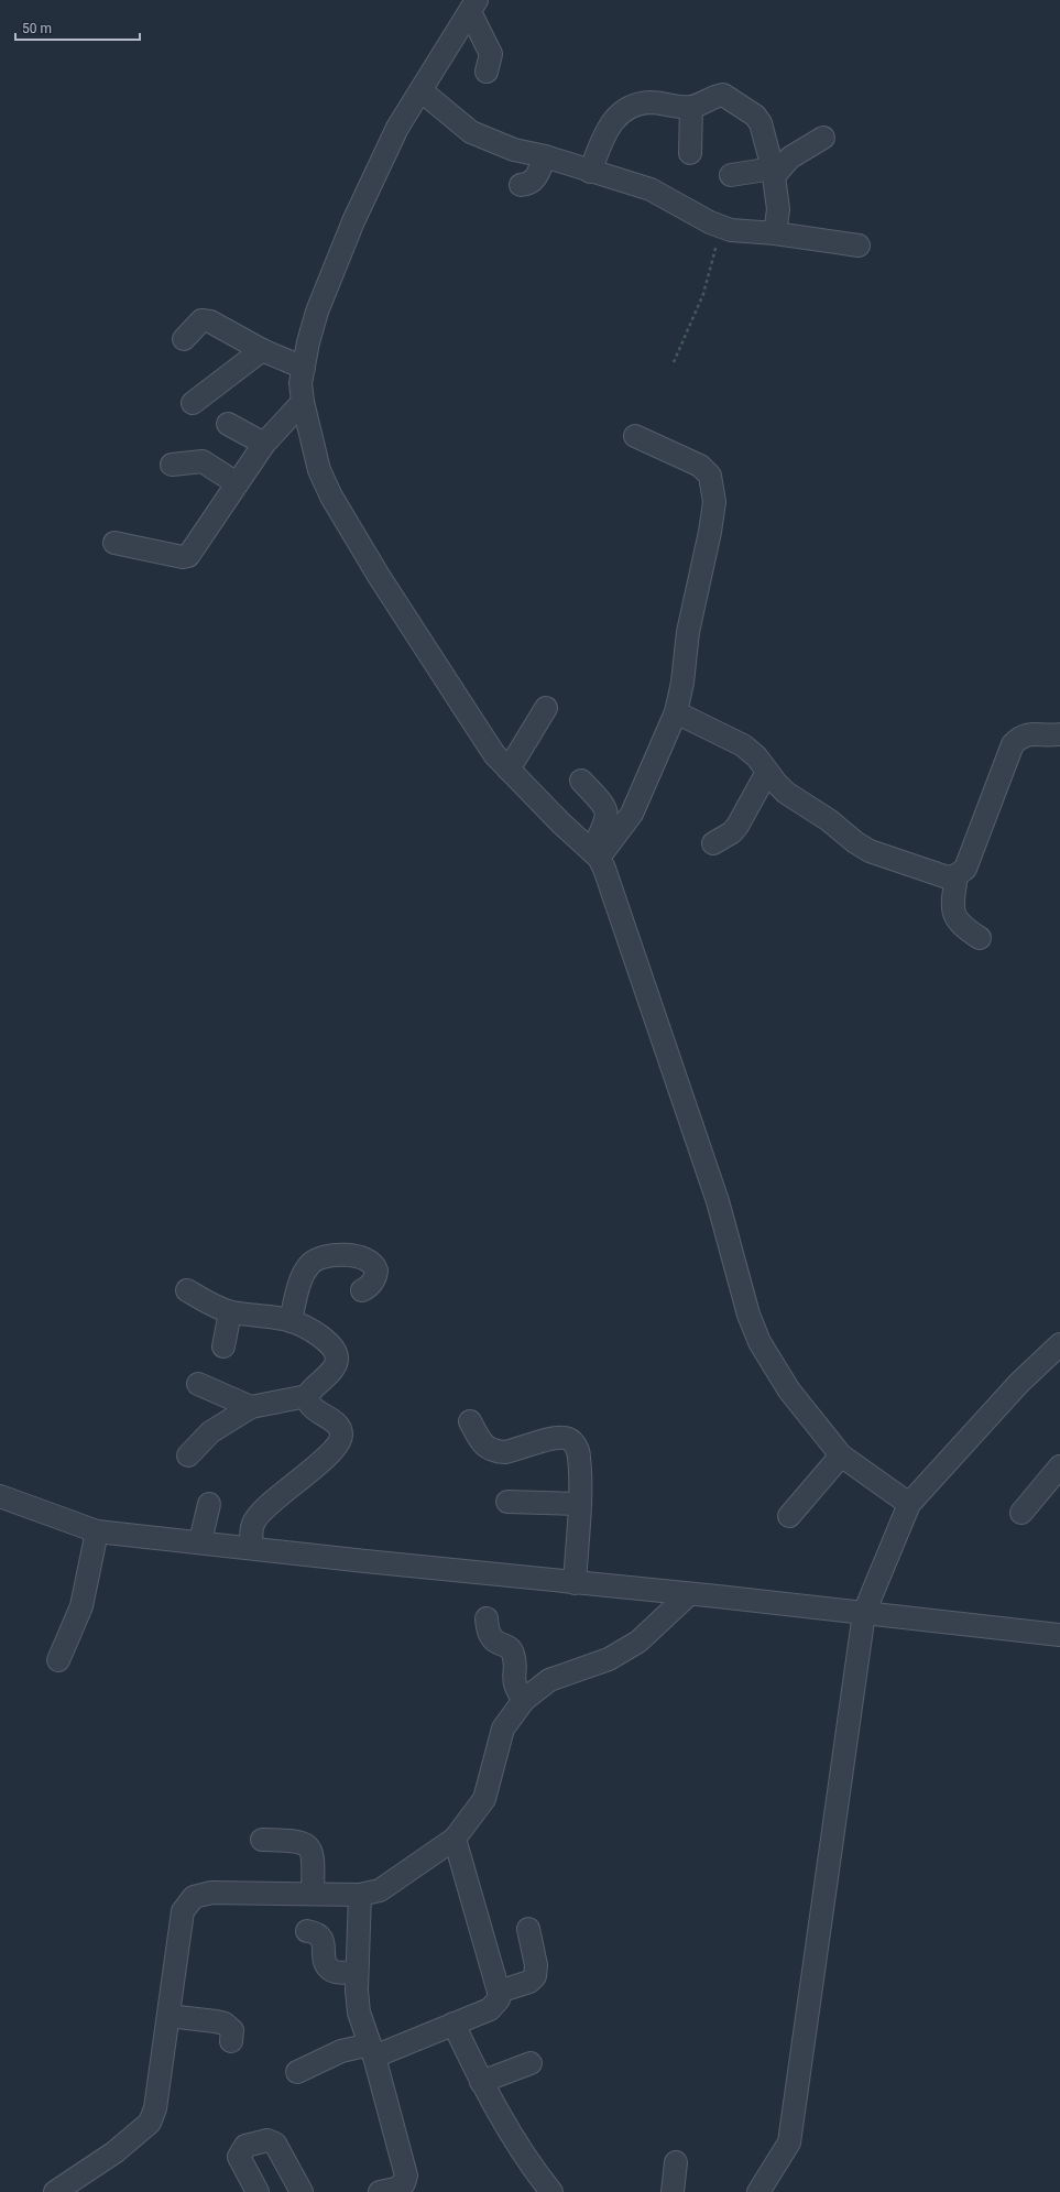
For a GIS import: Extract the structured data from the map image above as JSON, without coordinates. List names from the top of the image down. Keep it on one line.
{"scale_bar":"50 m"}
